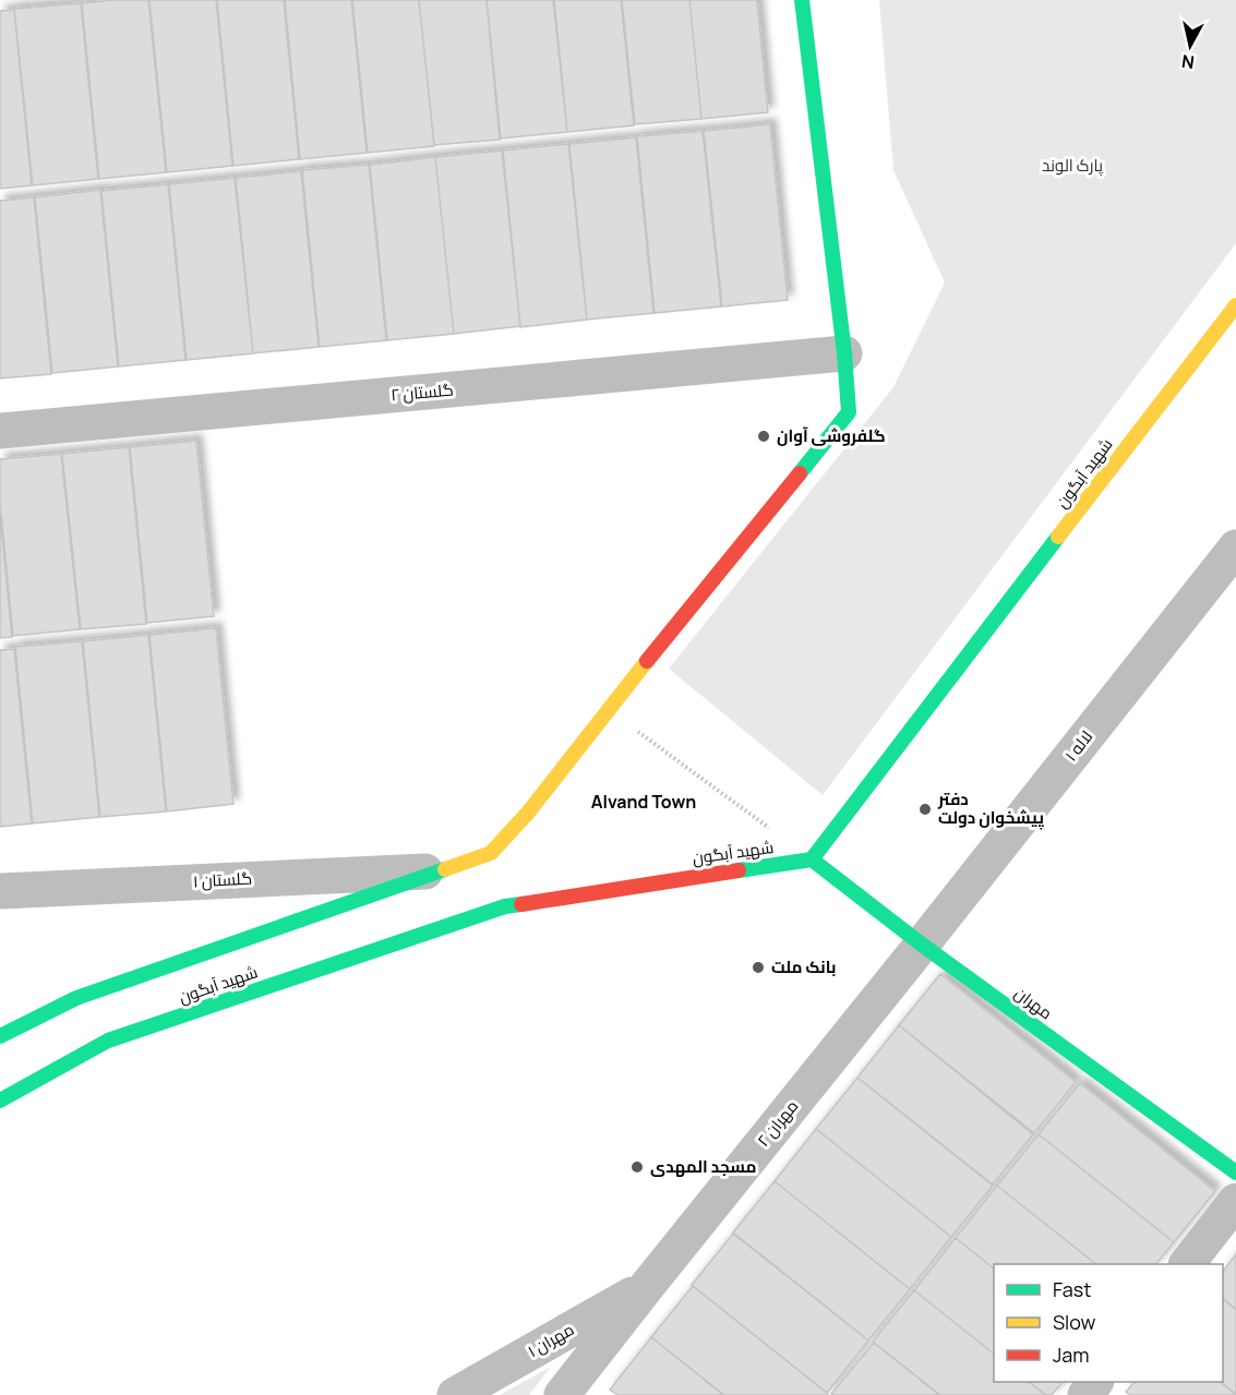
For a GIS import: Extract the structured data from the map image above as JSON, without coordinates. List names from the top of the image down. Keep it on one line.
{"streets":{"main road":["شهید آبگون","مهران"],"street":["گلستان ۲","لاله ۱","گلستان ۱","مهران ۲","۱ مهران"]},"crossings":[["گلستان ۲","شهید آبگون"],["شهید آبگون","گلستان ۱"],["شهید آبگون","مهران"],["لاله ۱","مهران"],["لاله ۱","مهران ۲"],["مهران","مهران ۲"],["مهران ۲","۱ مهران"]],"districts":["Alvand Town"],"parks":["پارک الوند"],"places":["گلفروشی آوان","دفتر پیشخوان دولت","بانک ملت","مسجد المهدی"],"legend":["Fast","Slow","Jam"],"north":"bottom"}
